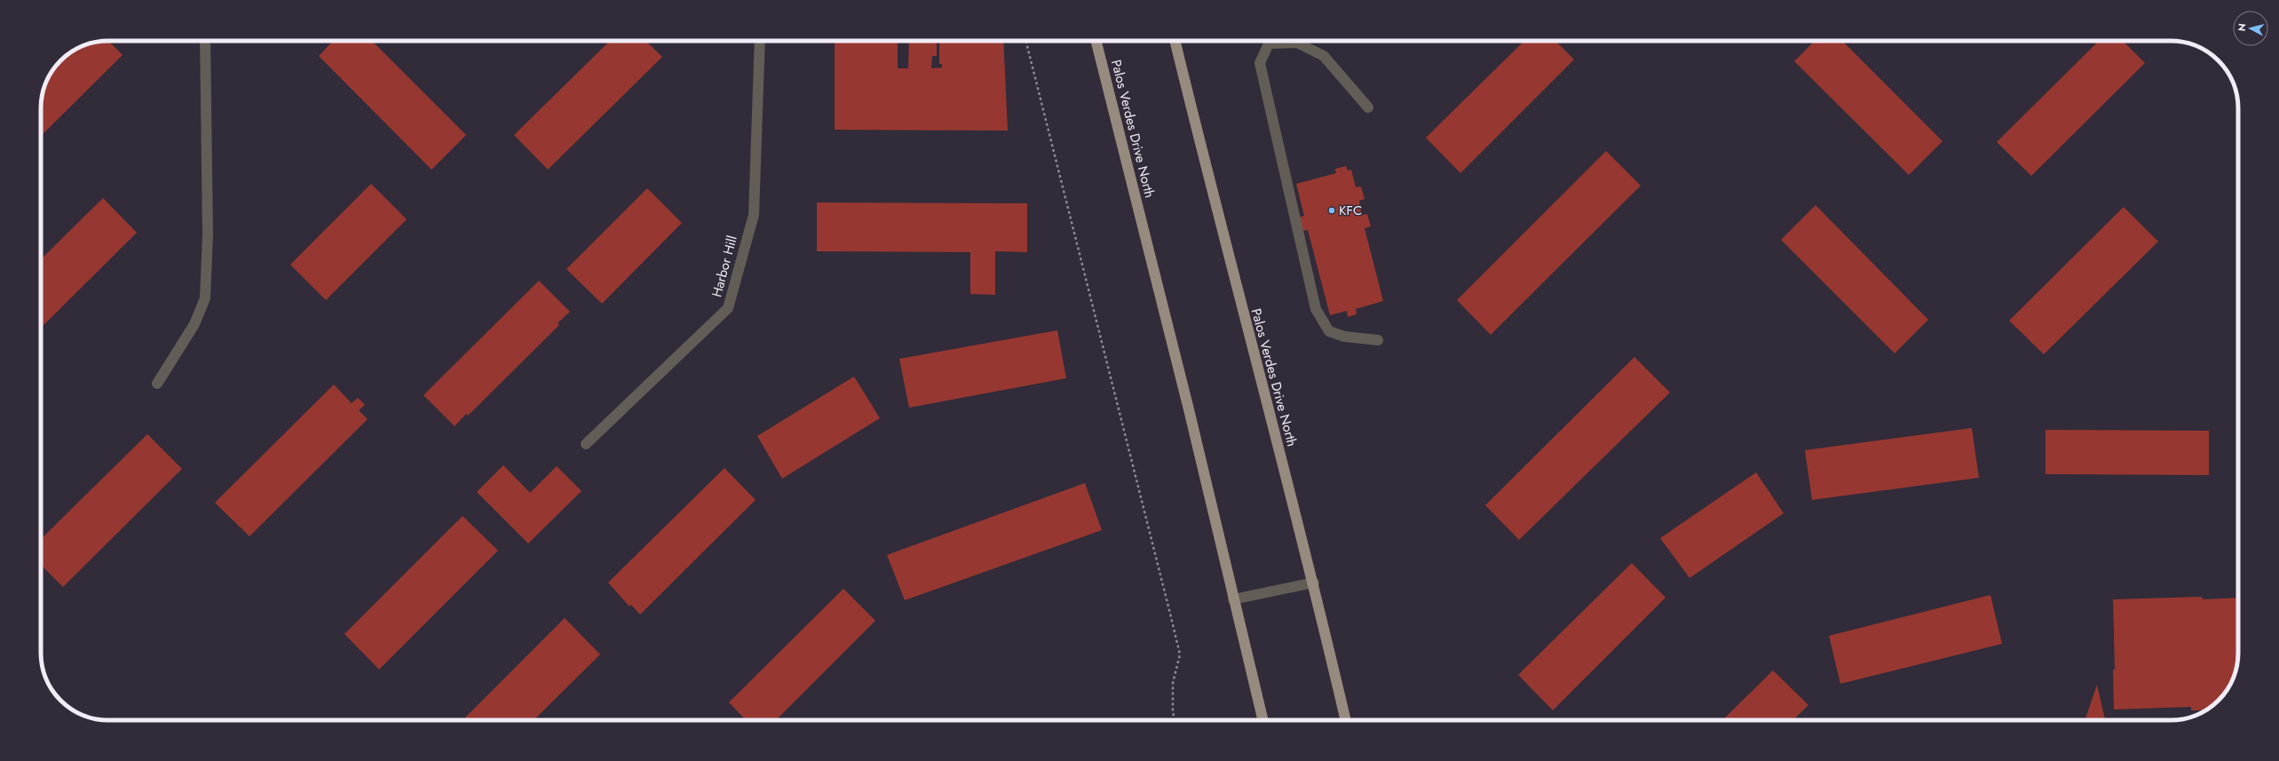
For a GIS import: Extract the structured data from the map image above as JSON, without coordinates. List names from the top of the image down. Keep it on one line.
{"streets":{"main road":["Palos Verdes Drive North"],"street":["Harbor Hill"]},"places":["KFC"],"north":"left"}
